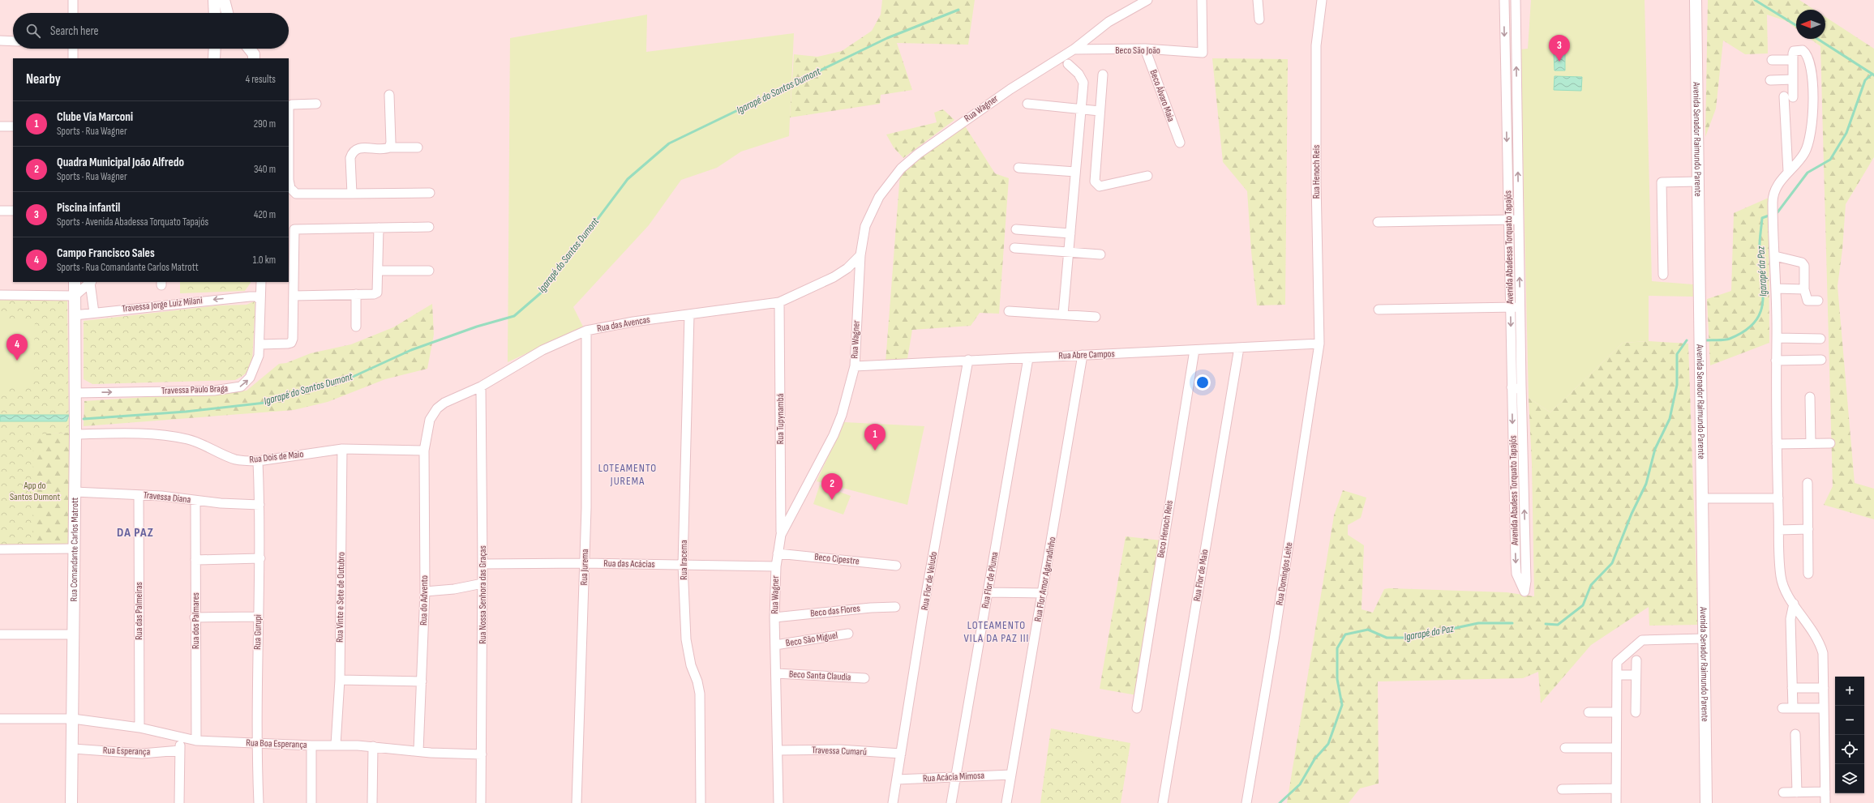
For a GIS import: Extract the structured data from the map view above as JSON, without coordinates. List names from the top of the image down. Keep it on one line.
{"streets":{"street":["Beco São João","Beco Álvaro Maia","Rua Wagner","Avenida Senador Raimundo Parente","Rua Henoch Reis","Avenida Abadessa Torquato Tapajós","Travessa Jorge Luiz Milani","Rua das Avencas","Rua Abre Campos","Travessa Paulo Braga","Rua Tupynambá","Rua Dois de Maio","Avenida Abadess Torquato Tapajós","Travessa Diana","Beco Henoch Reis","Rua Comandante Carlos Matrott","Beco Cipestre","Rua Iracema","Rua das Acácias","Rua Jurema","Rua Domingos Leite","Rua Flor de Maio","Rua Flor Amor Agarradinho","Rua Flor de Pluma","Rua Flor de Veludo","Rua Nossa Senhora das Graças","Rua Vinte e Sete de Outubro","Rua do Advento","Rua das Palmeiras","Beco das Flores","Rua dos Palmares","Rua Gurupi","Beco São Miguel","Beco Santa Claudia","Rua Boa Esperança","Rua Esperança","Travessa Cumarú","Rua Acácia Mimosa"]},"crossings":[["Beco São João","Beco Álvaro Maia"],["Beco São João","Rua Wagner"],["Rua Wagner","Rua das Avencas"],["Rua Wagner","Rua Abre Campos"],["Rua Wagner","Rua Tupynambá"],["Rua Wagner","Beco Cipestre"],["Rua Wagner","Rua das Acácias"],["Rua Wagner","Beco das Flores"],["Rua Wagner","Beco São Miguel"],["Rua Wagner","Beco Santa Claudia"],["Rua Wagner","Travessa Cumarú"],["Rua Henoch Reis","Rua Abre Campos"],["Rua Henoch Reis","Rua Domingos Leite"],["Avenida Abadessa Torquato Tapajós","Avenida Abadess Torquato Tapajós"],["Travessa Jorge Luiz Milani","Travessa Paulo Braga"],["Travessa Jorge Luiz Milani","Rua Comandante Carlos Matrott"],["Rua das Avencas","Rua Tupynambá"],["Rua das Avencas","Rua Dois de Maio"],["Rua das Avencas","Rua Iracema"],["Rua das Avencas","Rua Jurema"],["Rua das Avencas","Rua Nossa Senhora das Graças"],["Rua das Avencas","Rua do Advento"],["Rua Abre Campos","Beco Henoch Reis"],["Rua Abre Campos","Rua Domingos Leite"],["Rua Abre Campos","Rua Flor de Maio"],["Rua Abre Campos","Rua Flor Amor Agarradinho"],["Rua Abre Campos","Rua Flor de Pluma"],["Rua Abre Campos","Rua Flor de Veludo"],["Travessa Paulo Braga","Rua Comandante Carlos Matrott"],["Rua Dois de Maio","Rua Comandante Carlos Matrott"],["Rua Dois de Maio","Rua Vinte e Sete de Outubro"],["Rua Dois de Maio","Rua do Advento"],["Rua Dois de Maio","Rua Gurupi"],["Travessa Diana","Rua Comandante Carlos Matrott"],["Travessa Diana","Rua das Palmeiras"],["Travessa Diana","Rua dos Palmares"],["Travessa Diana","Rua Gurupi"],["Rua Comandante Carlos Matrott","Rua Boa Esperança"],["Rua Comandante Carlos Matrott","Rua Esperança"],["Rua Iracema","Rua das Acácias"],["Rua das Acácias","Rua Jurema"],["Rua das Acácias","Rua Nossa Senhora das Graças"],["Rua Flor Amor Agarradinho","Rua Acácia Mimosa"],["Rua Flor de Pluma","Rua Acácia Mimosa"],["Rua Flor de Veludo","Travessa Cumarú"],["Rua Flor de Veludo","Rua Acácia Mimosa"],["Rua Nossa Senhora das Graças","Rua Boa Esperança"],["Rua Vinte e Sete de Outubro","Rua Boa Esperança"],["Rua do Advento","Rua Boa Esperança"],["Rua das Palmeiras","Rua Boa Esperança"],["Rua dos Palmares","Rua Boa Esperança"],["Rua Gurupi","Rua Boa Esperança"]],"one_way":["Travessa Jorge Luiz Milani","Travessa Paulo Braga","Avenida Abadess Torquato Tapajós"],"districts":["LOTEAMENTO JUREMA","DA PAZ","LOTEAMENTO VILA DA PAZ III"],"water":["Igarapé do Santos Dumont","Igarapé da Paz"],"parks":["App do Santos Dumont"],"north":"left","page":{"search":"Search here","pins":["3","4","1","2"],"heading":["Nearby","4 results"],"list":[{"mark":"1","name":"Clube Via Marconi","note":"Sports · Rua Wagner","value":"290 m"},{"mark":"2","name":"Quadra Municipal João Alfredo","note":"Sports · Rua Wagner","value":"340 m"},{"mark":"3","name":"Piscina infantil","note":"Sports · Avenida Abadessa Torquato Tapajós","value":"420 m"},{"mark":"4","name":"Campo Francisco Sales","note":"Sports · Rua Comandante Carlos Matrott","value":"1.0 km"}],"map_buttons":["+","−"]}}
